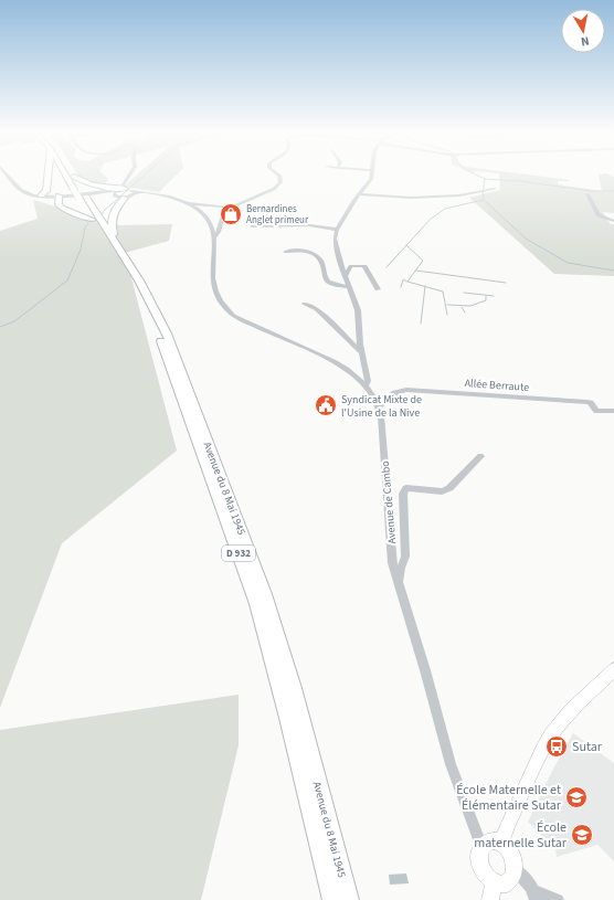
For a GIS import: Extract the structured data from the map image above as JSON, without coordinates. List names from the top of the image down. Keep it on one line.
{"streets":{"highway":["Avenue du 8 Mai 1945","D 932"],"street":["Allée Berraute","Avenue de Cambo"]},"crossings":[["Allée Berraute","Avenue de Cambo"],["Avenue du 8 Mai 1945","D 932"]],"places":{"shop":["Bernardines Anglet primeur"],"public building":["Syndicat Mixte de l'Usine de la Nive"],"bus stop":["Sutar"],"school or university":["École Maternelle et Élémentaire Sutar","École maternelle Sutar"]},"north":"bottom"}
